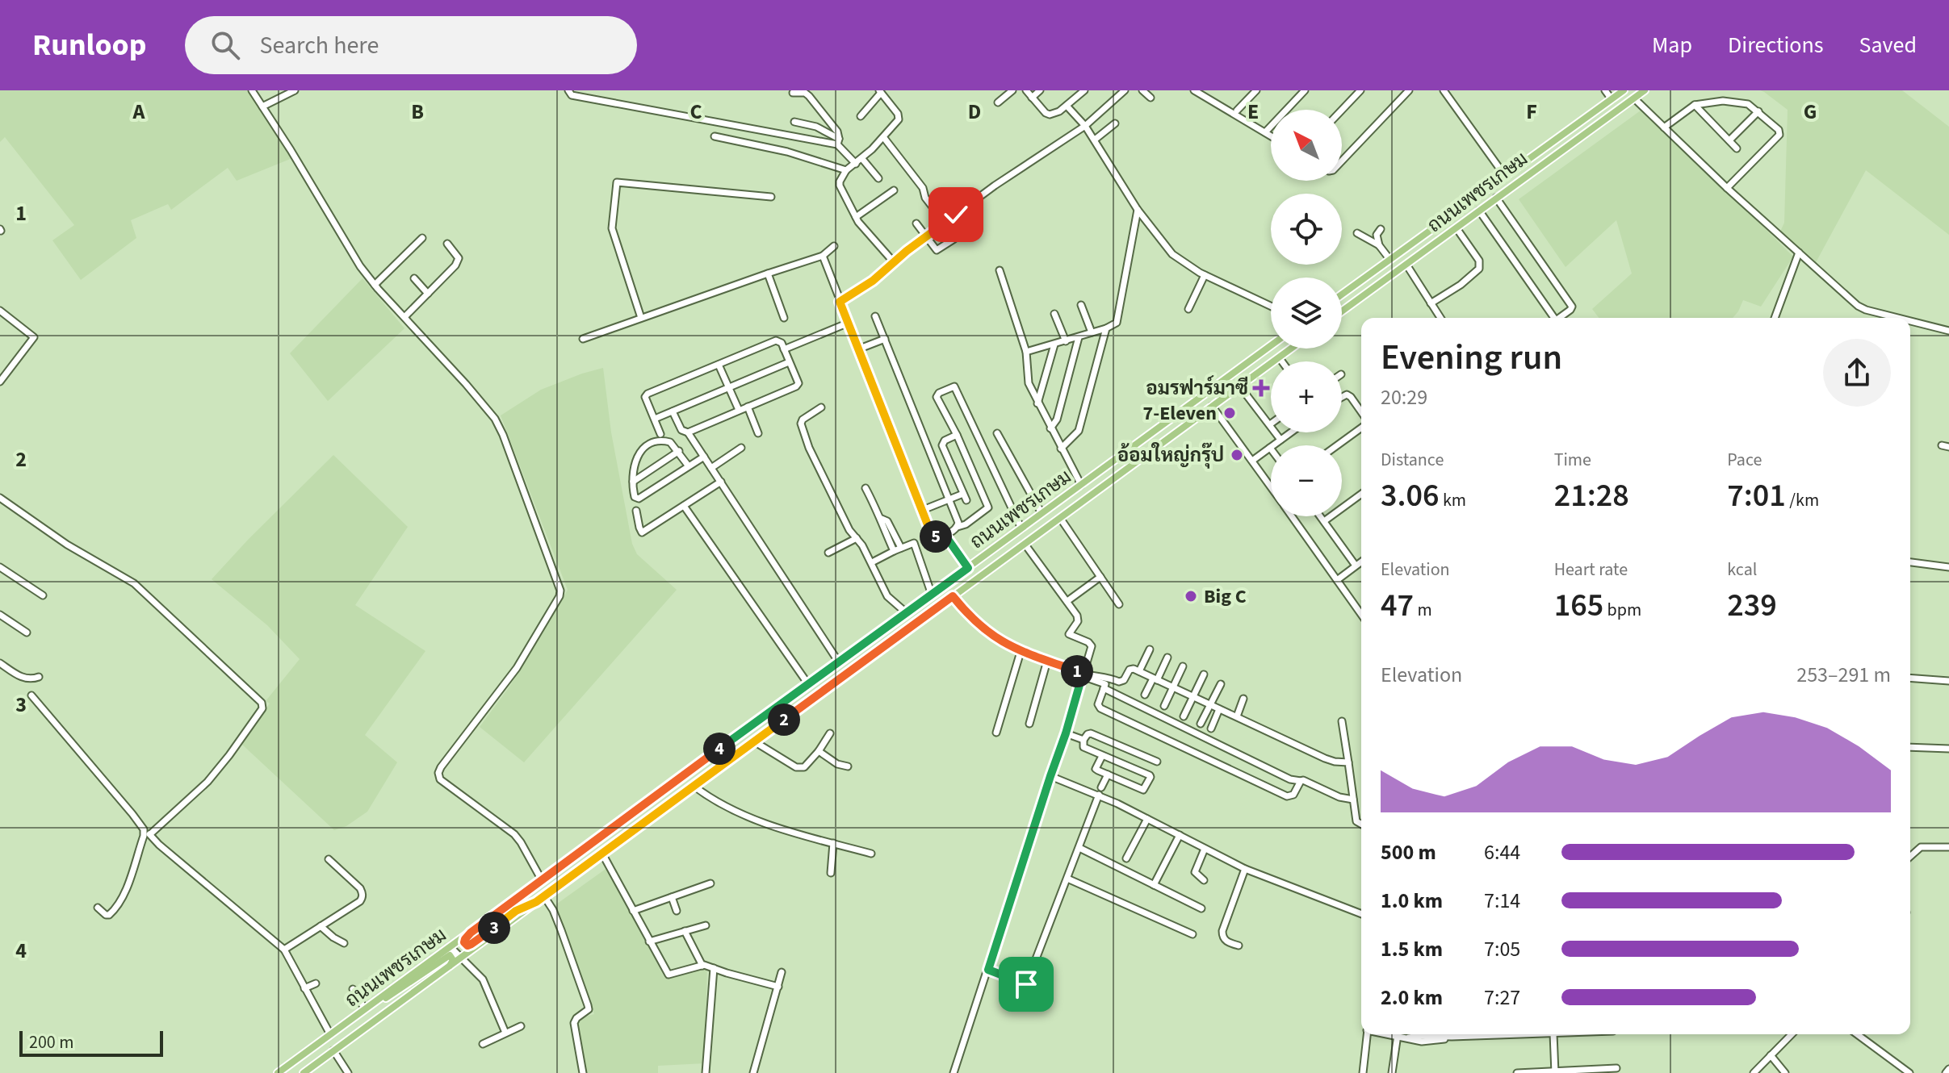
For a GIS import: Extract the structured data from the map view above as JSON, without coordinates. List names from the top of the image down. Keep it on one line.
{"streets":{"main road":["ถนนเพชรเกษม"]},"places":{"health":["อมรฟาร์มาซี"],"other":["7-Eleven","อ้อมใหญ่กรุ๊ป","Big C"]},"scale_bar":"200 m","north":"top left","page":{"header":"Runloop","search":"Search here","nav":["Map","Directions","Saved"],"map_buttons":["+","−"],"heading":["Evening run","20:29"],"stats":[["Distance","3.06 km"],["Time","21:28"],["Pace","7:01 /km"],["Elevation","47 m"],["Heart rate","165 bpm"],["kcal","239"]],"pins":["5","1","2","4","3"],"chart":["Elevation","253–291 m"],"list":[{"name":"500 m","note":"6:44"},{"name":"1.0 km","note":"7:14"},{"name":"1.5 km","note":"7:05"},{"name":"2.0 km","note":"7:27"}],"scale":"200 m"},"grid":{"columns":["A","B","C","D","E","F","G"],"rows":["1","2","3","4"]}}
